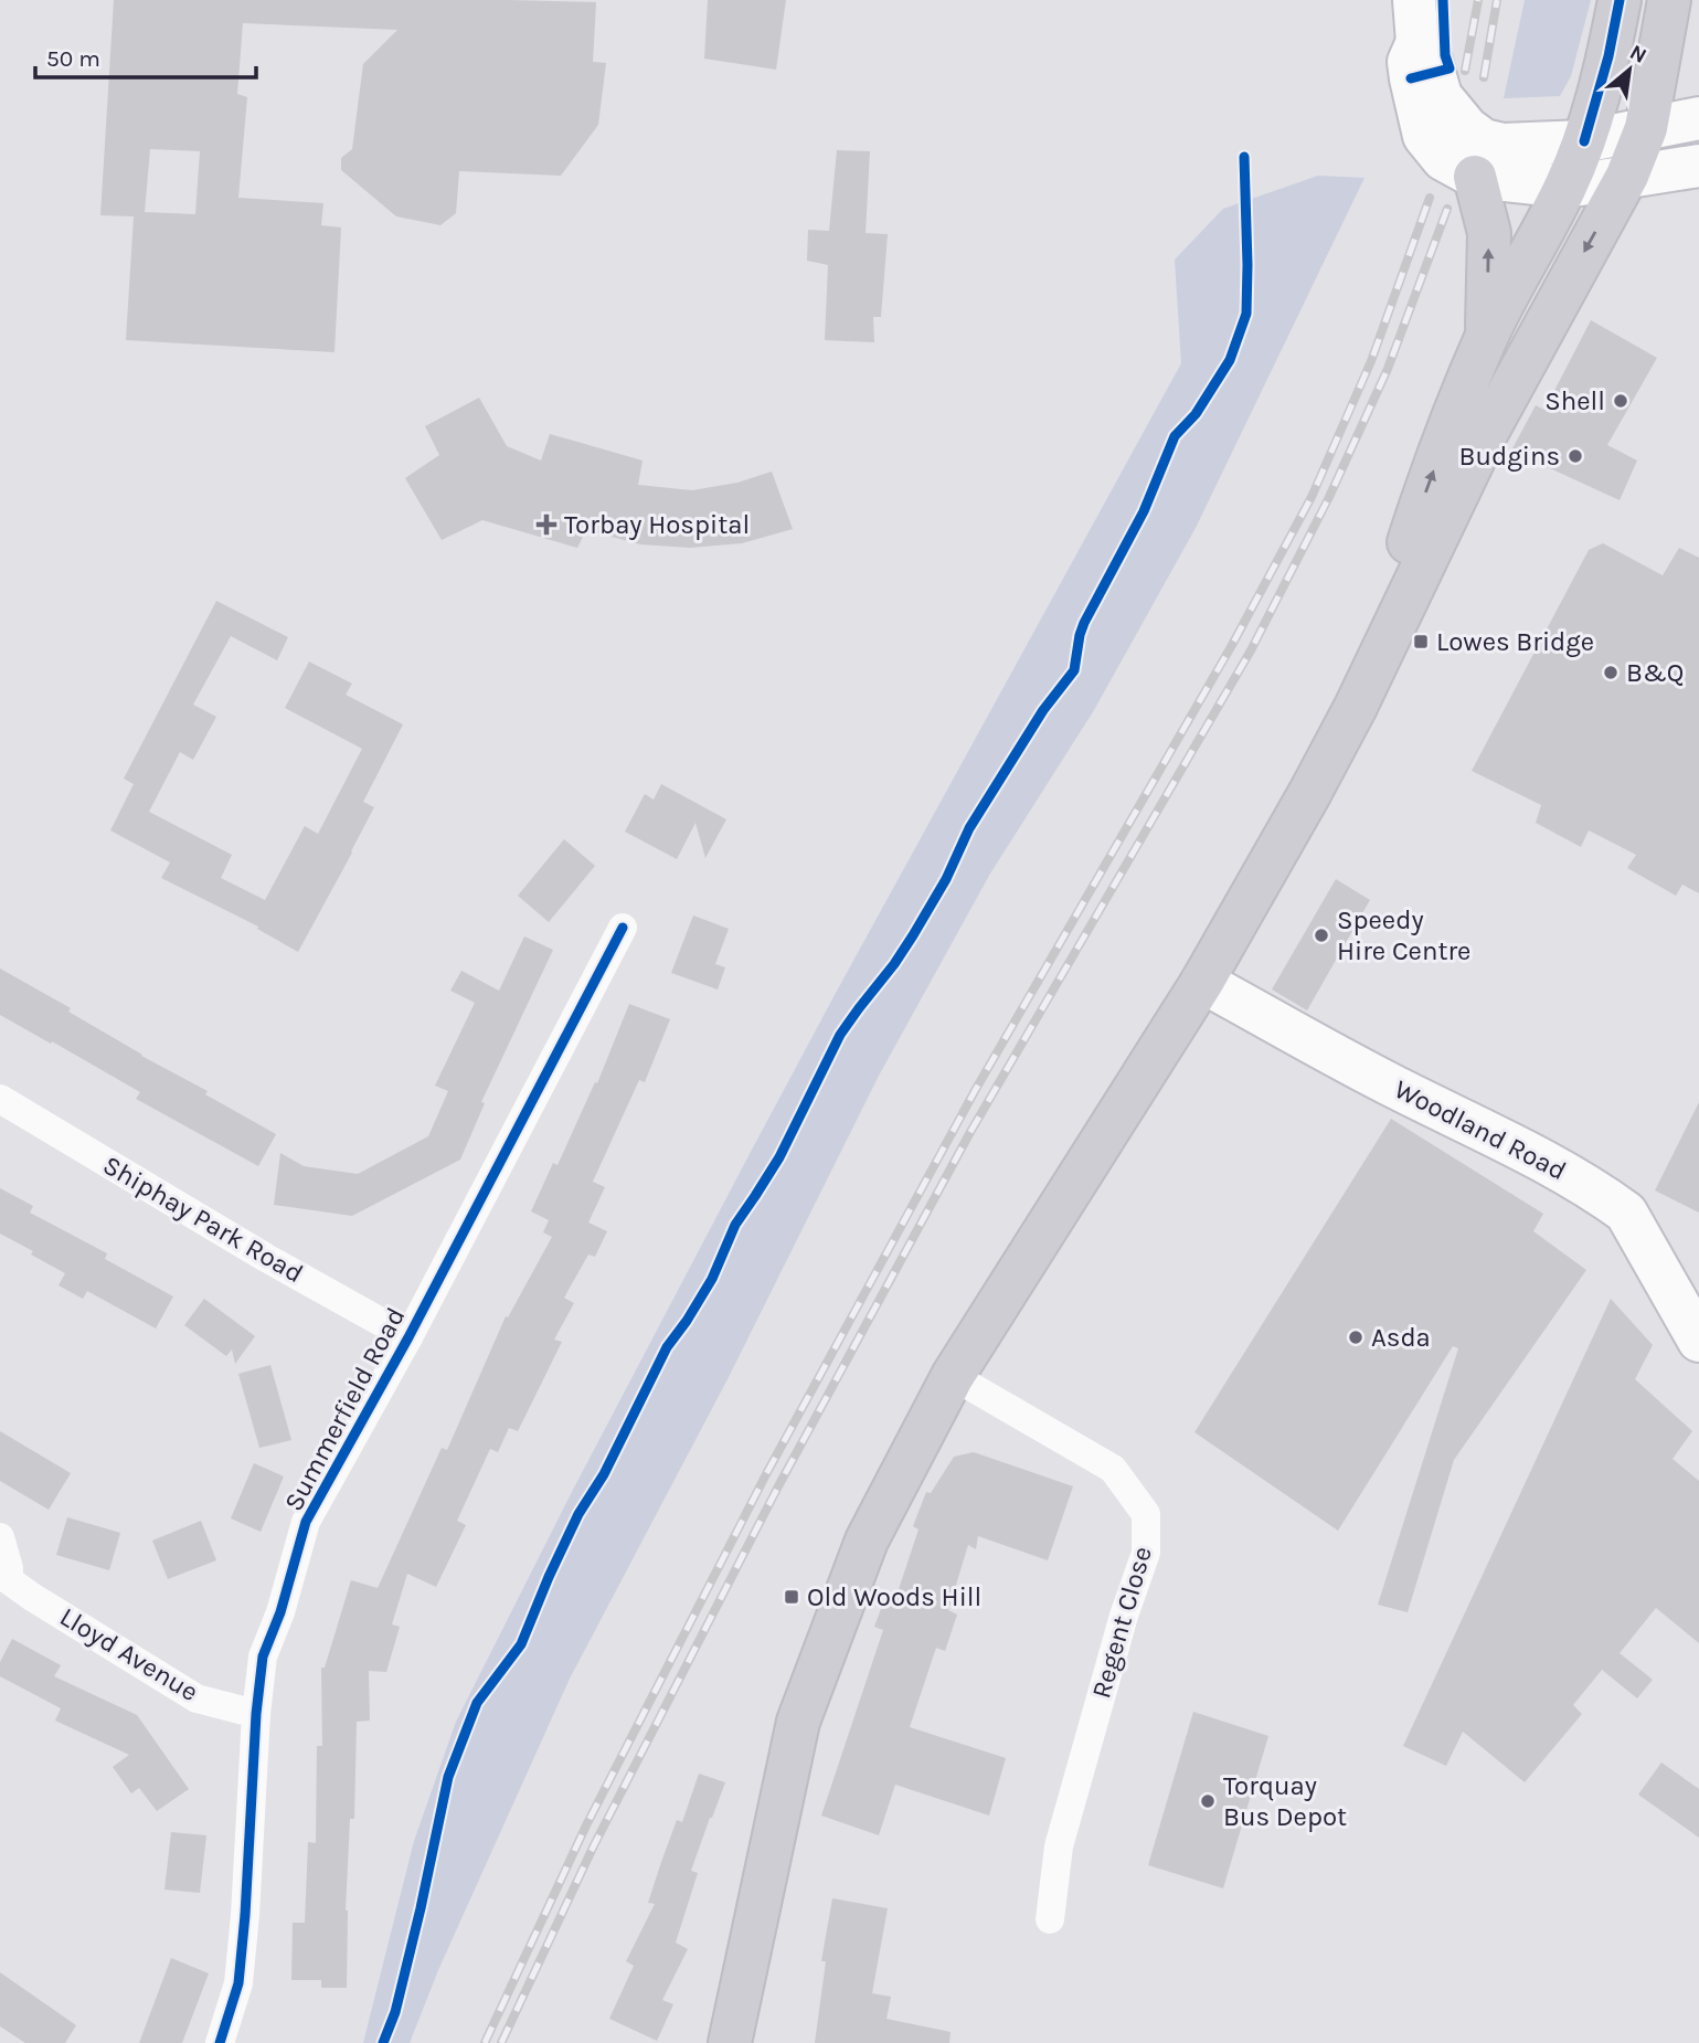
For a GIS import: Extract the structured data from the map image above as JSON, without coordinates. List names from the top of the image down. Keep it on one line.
{"streets":{"street":["Woodland Road","Shiphay Park Road","Summerfield Road","Regent Close","Lloyd Avenue"]},"crossings":[["Shiphay Park Road","Summerfield Road"],["Summerfield Road","Lloyd Avenue"]],"places":{"other":["Shell","Budgins","B&Q","Speedy Hire Centre","Asda","Torquay Bus Depot"],"health":["Torbay Hospital"],"transit":["Lowes Bridge","Old Woods Hill"]},"scale_bar":"50 m","north":"top right"}
